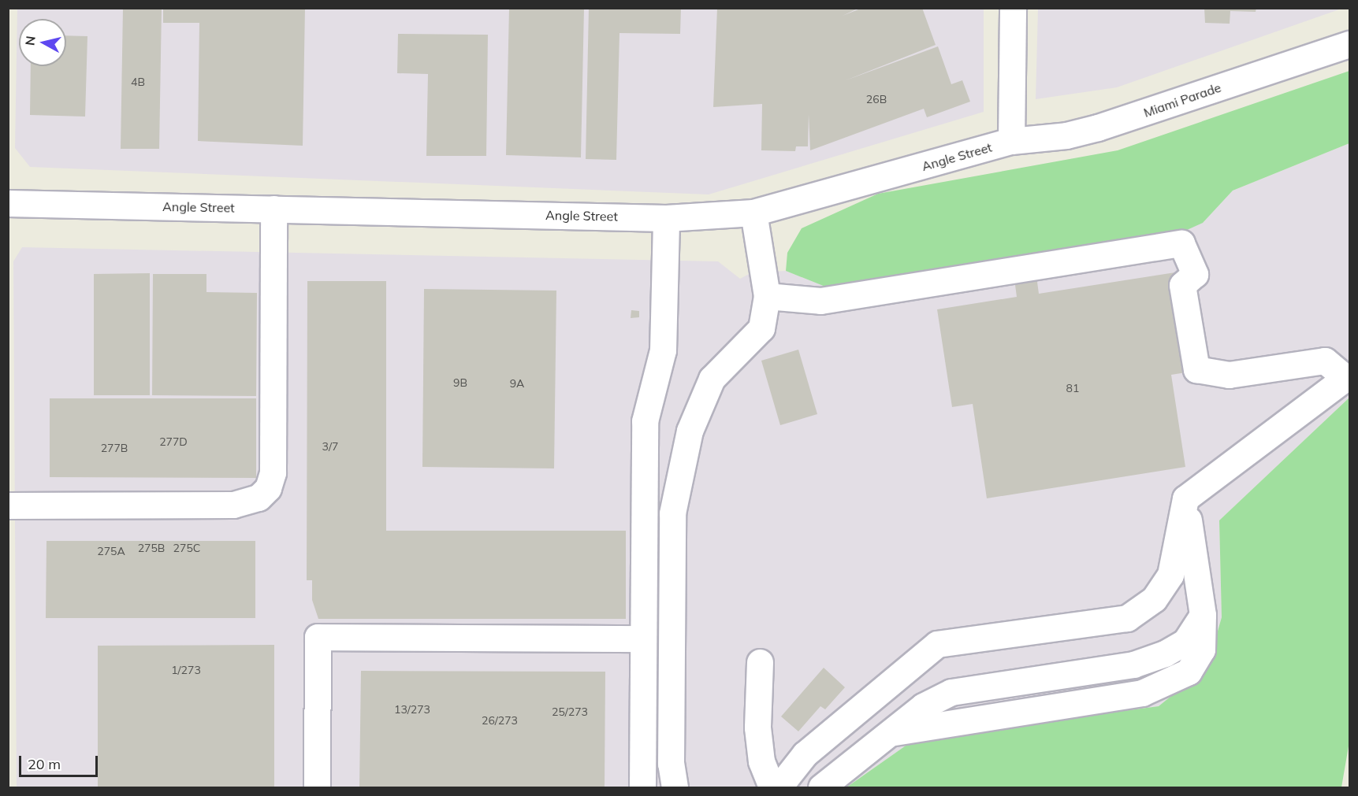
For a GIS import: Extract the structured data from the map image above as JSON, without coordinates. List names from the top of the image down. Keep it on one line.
{"streets":{"street":["Miami Parade","Angle Street"]},"crossings":[["Miami Parade","Angle Street"]],"house_numbers":["4B","26B","9B","9A","81","277D","3/7","277B","275B","275C","275A","1/273","13/273","25/273","26/273"],"scale_bar":"20 m","north":"left"}
